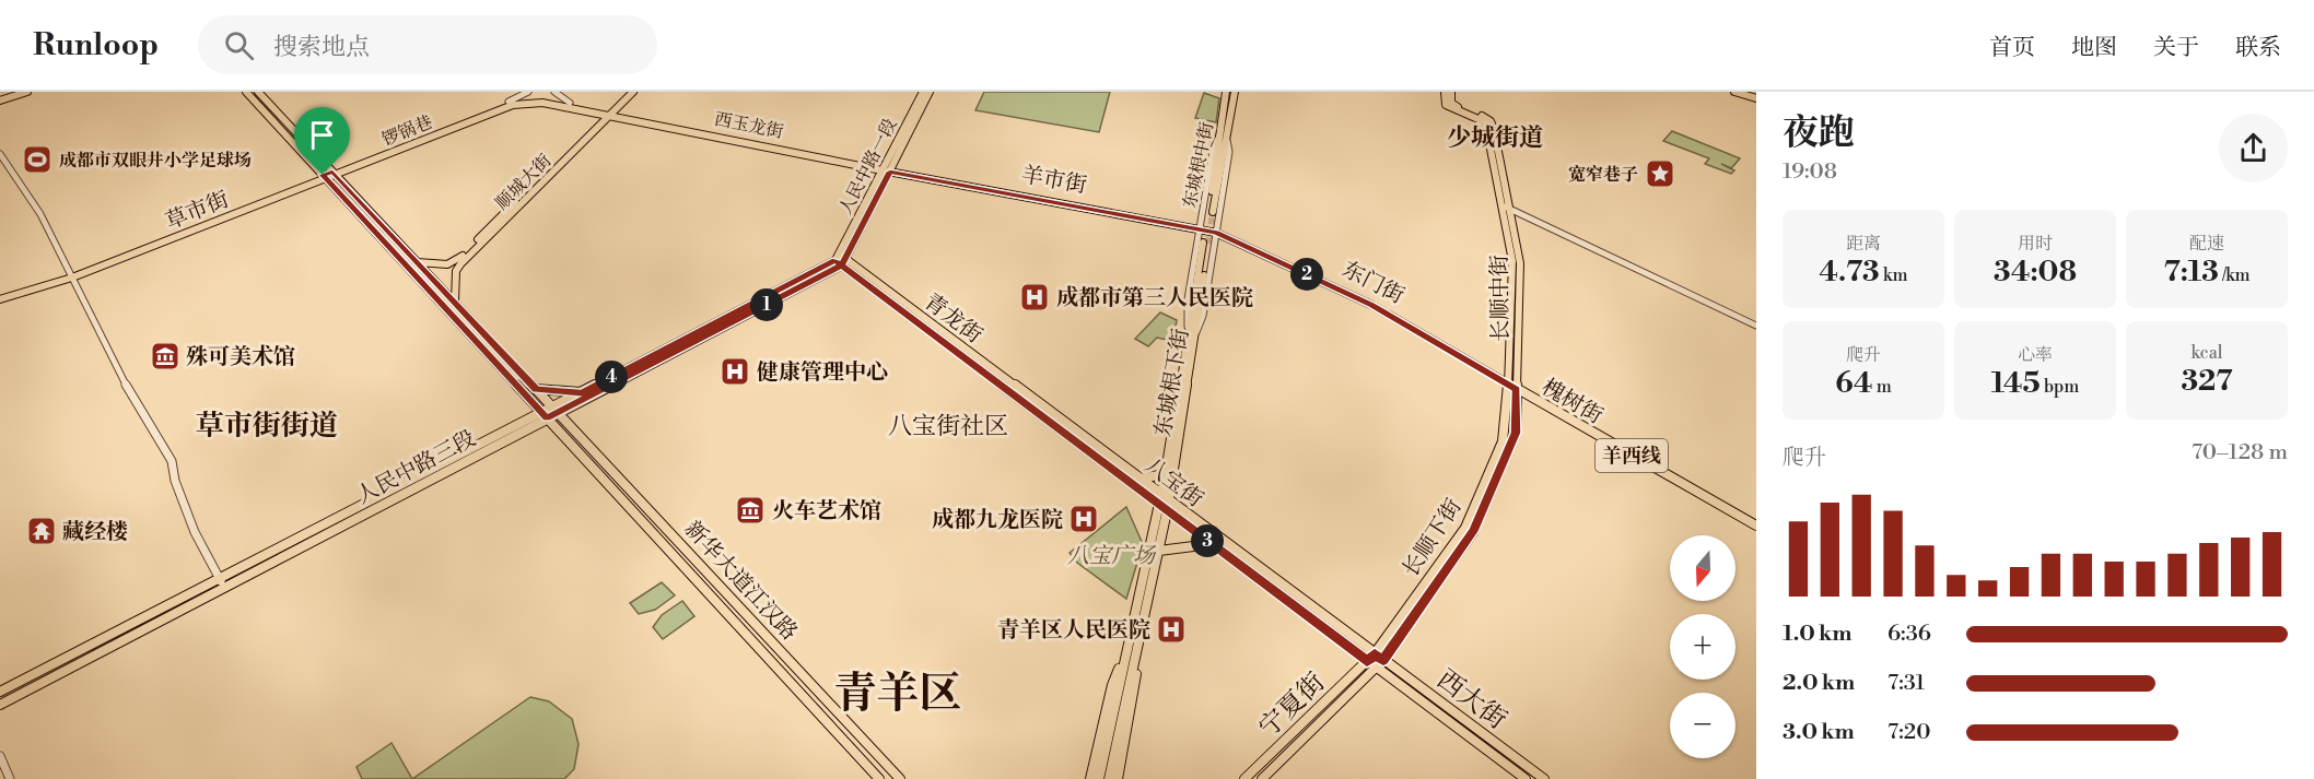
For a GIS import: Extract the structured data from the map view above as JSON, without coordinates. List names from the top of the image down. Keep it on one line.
{"streets":{"main road":["西玉龙街","锣锅巷","东城根中街","人民中路一段","羊市街","顺城大街","草市街","东门街","长顺中街","青龙街","东城根下街","槐树街","羊西线","人民中路三段","八宝街","长顺下街","新华大道江汉路","西大街","宁夏街"]},"crossings":[["西玉龙街","锣锅巷"],["西玉龙街","人民中路一段"],["西玉龙街","羊市街"],["西玉龙街","顺城大街"],["锣锅巷","顺城大街"],["锣锅巷","草市街"],["锣锅巷","新华大道江汉路"],["东城根中街","羊市街"],["东城根中街","东门街"],["东城根中街","东城根下街"],["人民中路一段","羊市街"],["人民中路一段","青龙街"],["人民中路一段","人民中路三段"],["羊市街","东门街"],["羊市街","东城根下街"],["顺城大街","新华大道江汉路"],["草市街","新华大道江汉路"],["东门街","长顺中街"],["东门街","东城根下街"],["东门街","槐树街"],["东门街","长顺下街"],["长顺中街","槐树街"],["长顺中街","长顺下街"],["青龙街","人民中路三段"],["青龙街","八宝街"],["东城根下街","八宝街"],["槐树街","长顺下街"],["人民中路三段","新华大道江汉路"],["八宝街","长顺下街"],["八宝街","西大街"],["八宝街","宁夏街"],["长顺下街","西大街"],["长顺下街","宁夏街"],["西大街","宁夏街"]],"districts":["少城街道","草市街街道","八宝街社区","青羊区"],"parks":["八宝广场"],"places":{"sports":["成都市双眼井小学足球场"],"place":["宽窄巷子"],"hospital":["成都市第三人民医院","健康管理中心","成都九龙医院","青羊区人民医院"],"museum":["殊可美术馆","火车艺术馆"],"temple":["藏经楼"]},"north":"bottom","page":{"header":"Runloop","search":"搜索地点","nav":["首页","地图","关于","联系"],"heading":["夜跑","19:08"],"stats":[["距离","4.73 km"],["用时","34:08"],["配速","7:13 /km"],["爬升","64 m"],["心率","145 bpm"],["kcal","327"]],"pins":["2","1","4","3"],"chart":["爬升","70–128 m"],"map_buttons":["+","−"],"list":[{"name":"1.0 km","note":"6:36"},{"name":"2.0 km","note":"7:31"},{"name":"3.0 km","note":"7:20"}]}}
